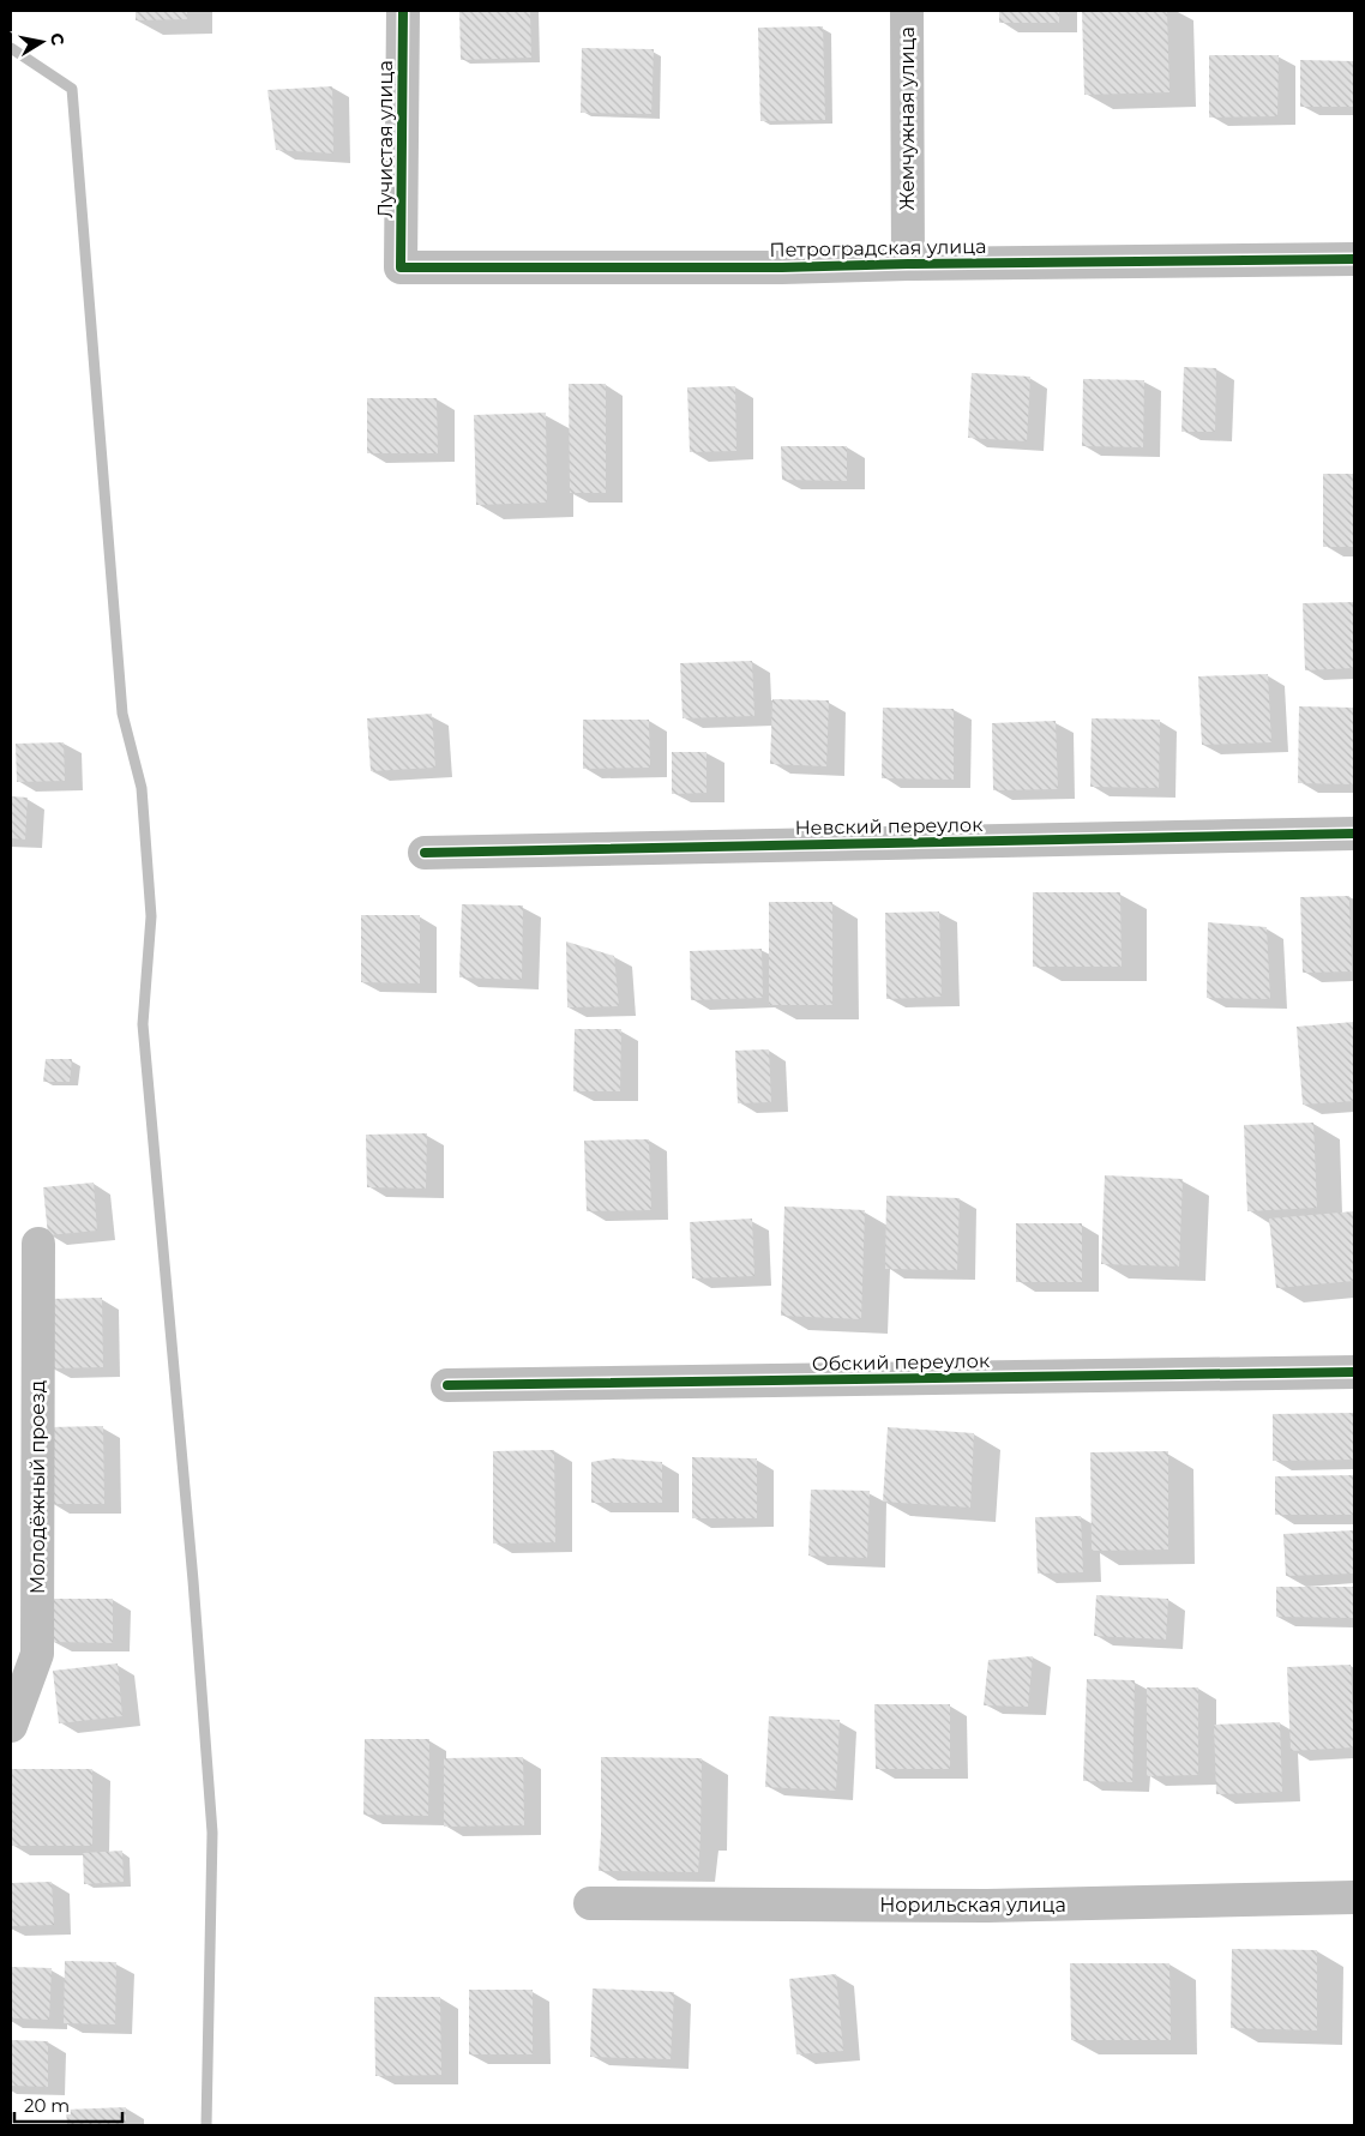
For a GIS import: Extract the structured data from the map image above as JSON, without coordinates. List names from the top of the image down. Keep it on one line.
{"streets":{"street":["Жемчужная улица","Лучистая улица","Петроградская улица","Невский переулок","Обский переулок","Молодёжный проезд","Норильская улица"]},"crossings":[["Жемчужная улица","Петроградская улица"],["Лучистая улица","Петроградская улица"]],"scale_bar":"20 m","north":"right"}
